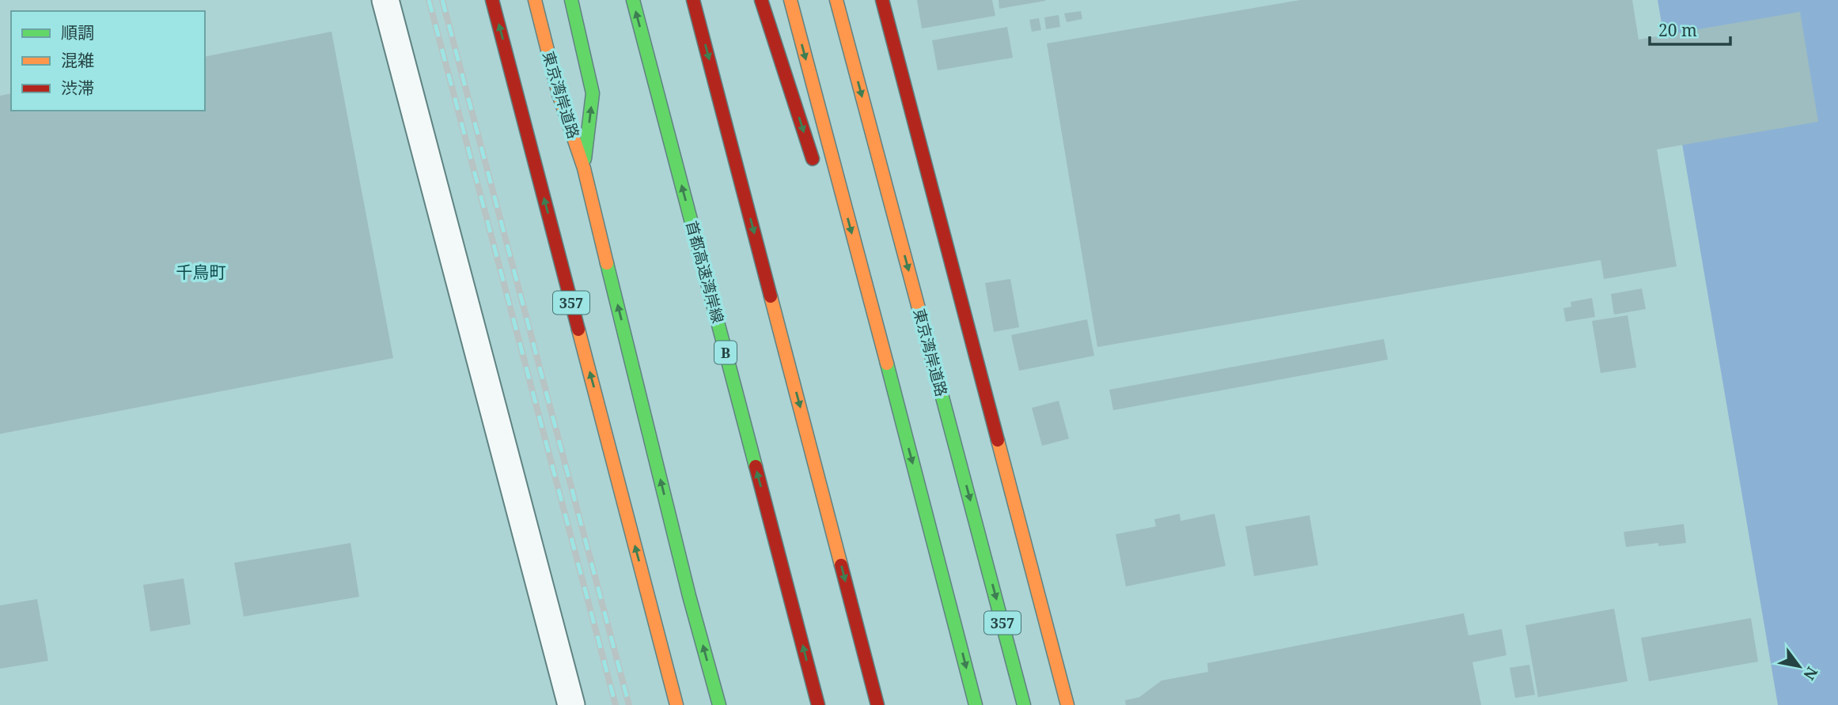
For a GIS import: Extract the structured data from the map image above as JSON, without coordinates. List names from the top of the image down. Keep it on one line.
{"streets":{"main road":["東京湾岸道路","首都高速湾岸線","357","B"]},"districts":["千鳥町"],"legend":["順調","混雑","渋滞"],"scale_bar":"20 m","north":"bottom right"}
